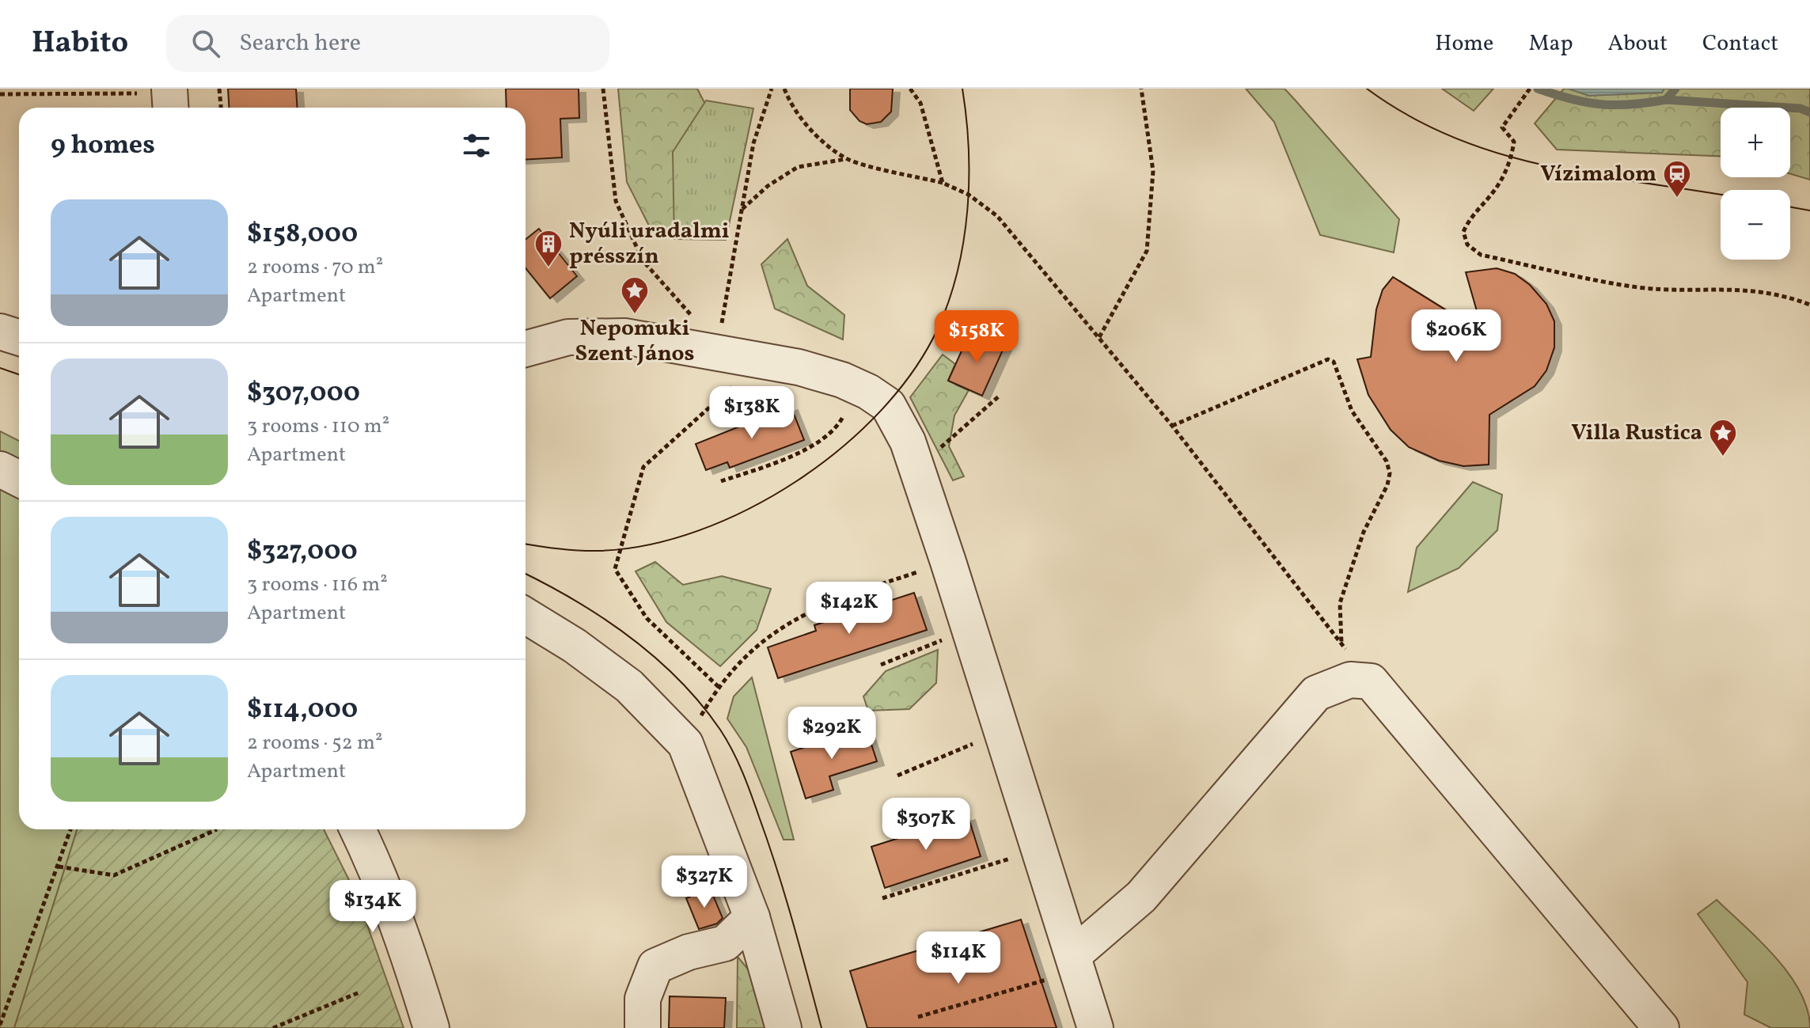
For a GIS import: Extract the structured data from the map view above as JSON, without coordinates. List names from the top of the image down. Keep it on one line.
{"places":{"station":["Vízimalom"],"building":["Nyúli uradalmi présszín"],"place":["Nepomuki Szent János","Villa Rustica"]},"page":{"header":"Habito","search":"Search here","nav":["Home","Map","About","Contact"],"map_buttons":["+","−"],"heading":"9 homes","list":[{"name":"$158,000","note":"2 rooms · 70 m² · Apartment"},{"name":"$307,000","note":"3 rooms · 110 m² · Apartment"},{"name":"$327,000","note":"3 rooms · 116 m² · Apartment"},{"name":"$114,000","note":"2 rooms · 52 m² · Apartment"}],"price":["$206K","$158K","$138K","$142K","$292K","$307K","$327K","$134K","$114K"]}}
